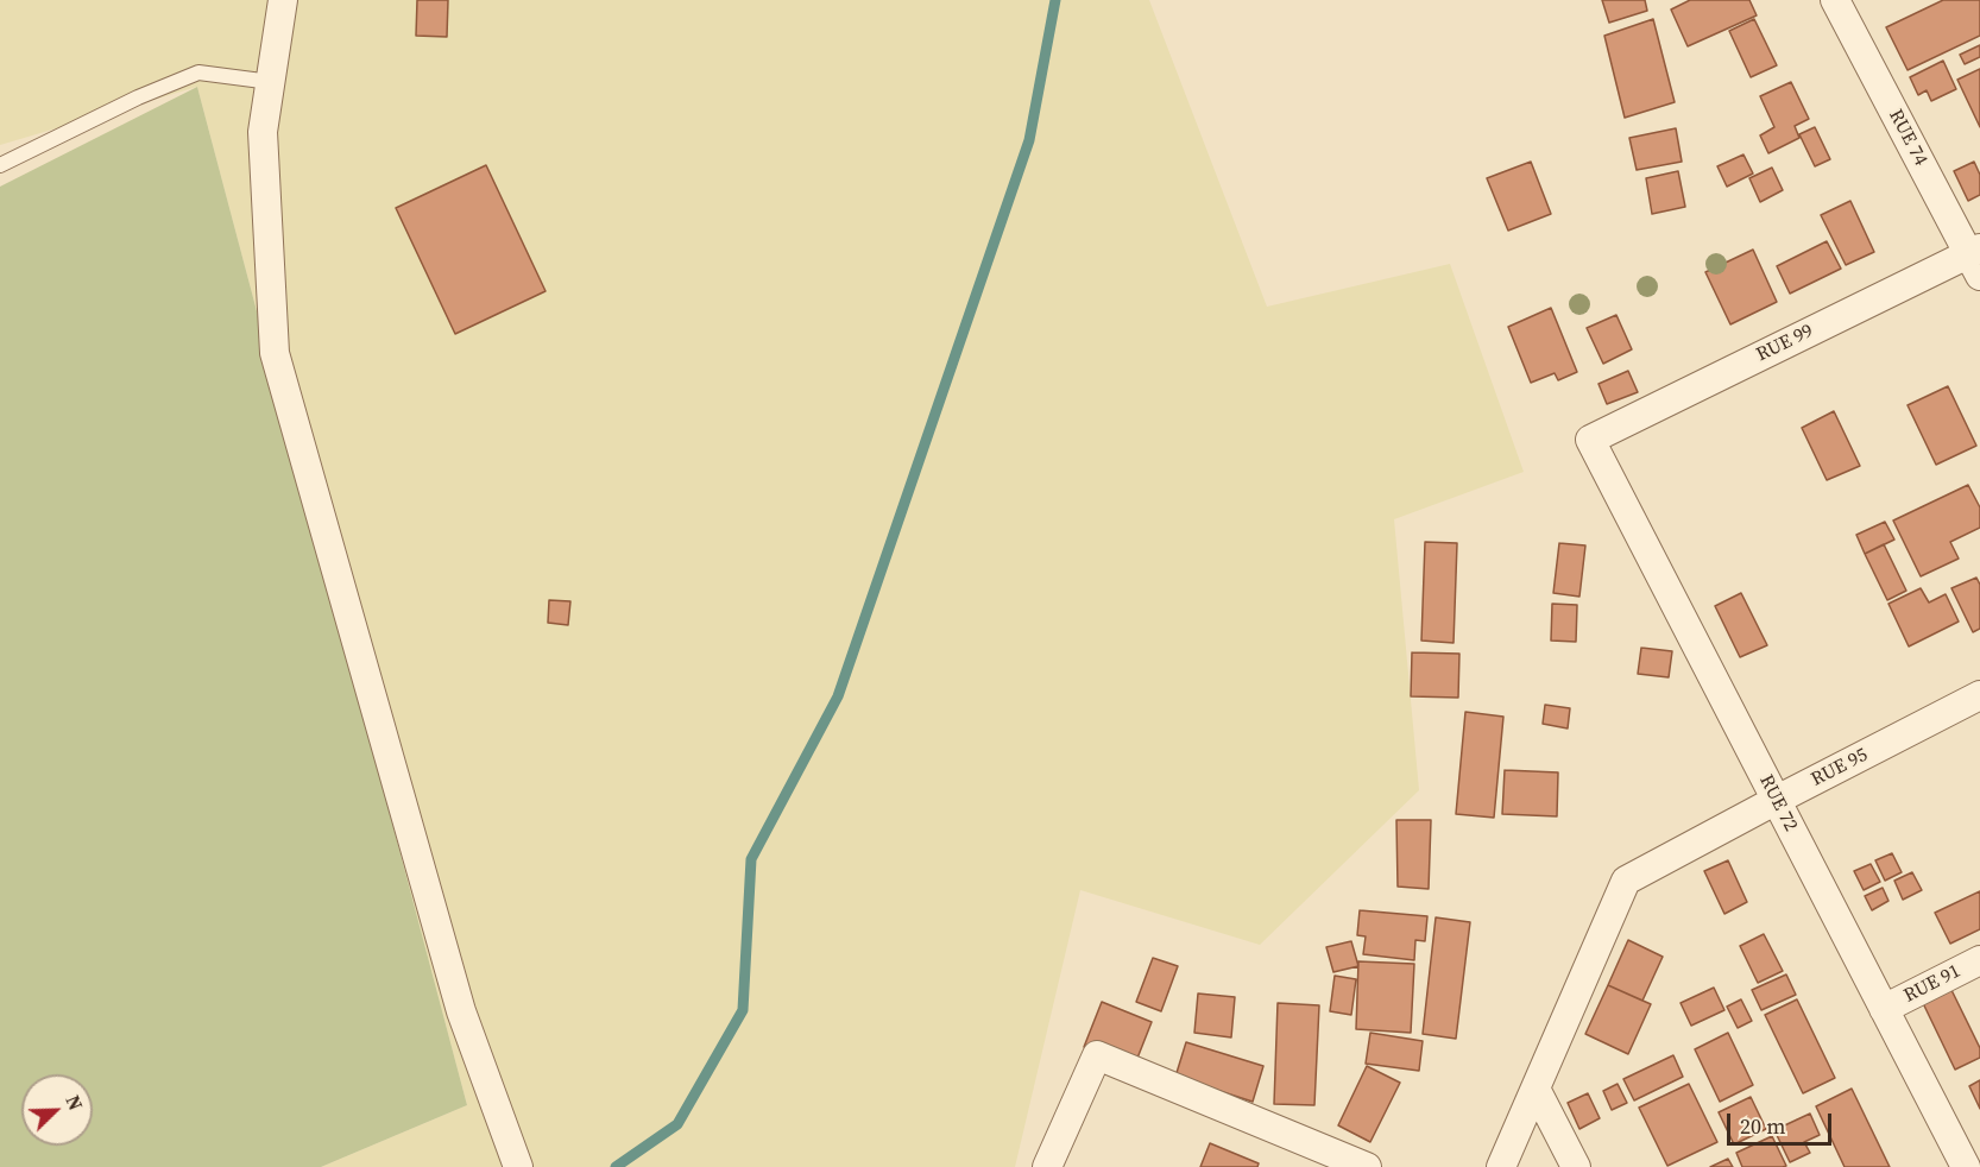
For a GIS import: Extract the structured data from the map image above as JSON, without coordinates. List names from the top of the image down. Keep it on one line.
{"streets":{"street":["RUE 74","RUE 99","RUE 95","RUE 72","RUE 91"]},"crossings":[["RUE 74","RUE 99"],["RUE 99","RUE 72"],["RUE 95","RUE 72"],["RUE 72","RUE 91"]],"scale_bar":"20 m","north":"top right"}
